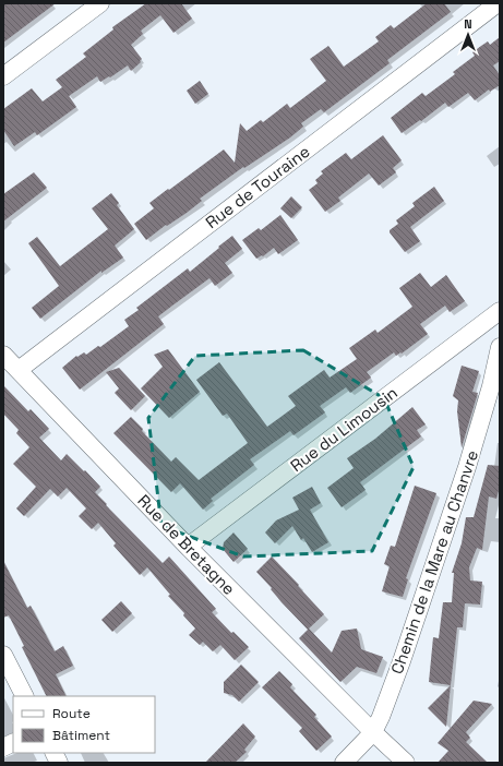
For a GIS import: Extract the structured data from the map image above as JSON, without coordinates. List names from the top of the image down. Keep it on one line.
{"streets":{"street":["Rue de Touraine","Rue du Limousin","Rue de Bretagne","Chemin de la Mare au Chanvre"]},"crossings":[["Rue de Touraine","Rue de Bretagne"],["Rue du Limousin","Rue de Bretagne"],["Rue de Bretagne","Chemin de la Mare au Chanvre"]],"legend":["Route","Bâtiment"],"north":"top"}
